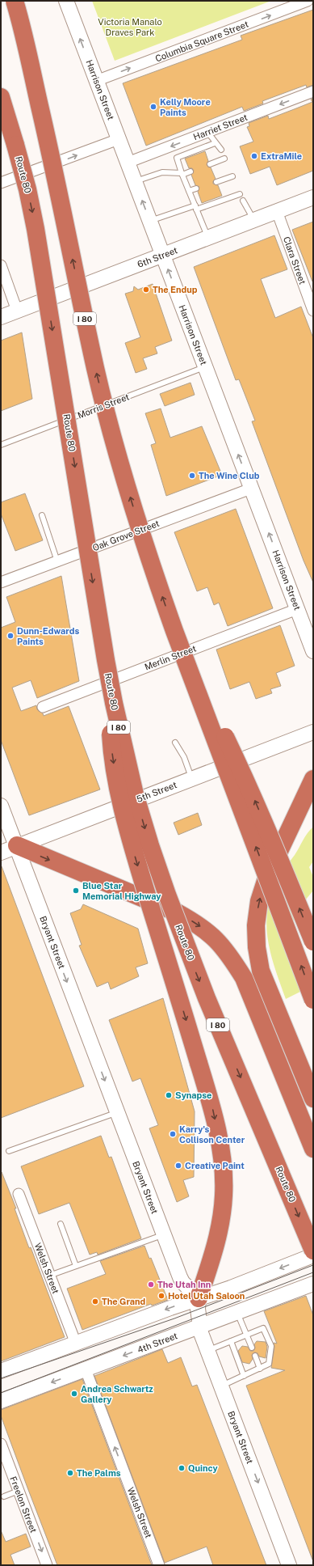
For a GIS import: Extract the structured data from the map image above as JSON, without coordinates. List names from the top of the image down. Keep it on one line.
{"streets":{"highway":["Route 80","I 80"],"main road":["Harrison Street","6th Street","5th Street","Bryant Street","4th Street"],"street":["Columbia Square Street","Harriet Street","Clara Street","Oak Grove Street","Merlin Street","Welsh Street","Freelon Street"],"lane":["Morris Street"]},"crossings":[["Columbia Square Street","Harrison Street"],["Harrison Street","Harriet Street"],["Harrison Street","6th Street"],["Harrison Street","Morris Street"],["Harrison Street","Oak Grove Street"],["Harrison Street","Merlin Street"],["6th Street","Clara Street"],["5th Street","Bryant Street"],["Bryant Street","4th Street"],["Welsh Street","4th Street"]],"one_way":["Columbia Square Street","Harrison Street","Harriet Street","Bryant Street","Welsh Street","Freelon Street"],"parks":["Victoria Manalo Draves Park"],"places":["Kelly Moore Paints","ExtraMile","The Endup","The Wine Club","Dunn-Edwards Paints","Blue Star Memorial Highway","Synapse","Karry's Collison Center","Creative Paint","The Utah Inn","Hotel Utah Saloon","The Grand","Andrea Schwartz Gallery","Quincy","The Palms"]}
